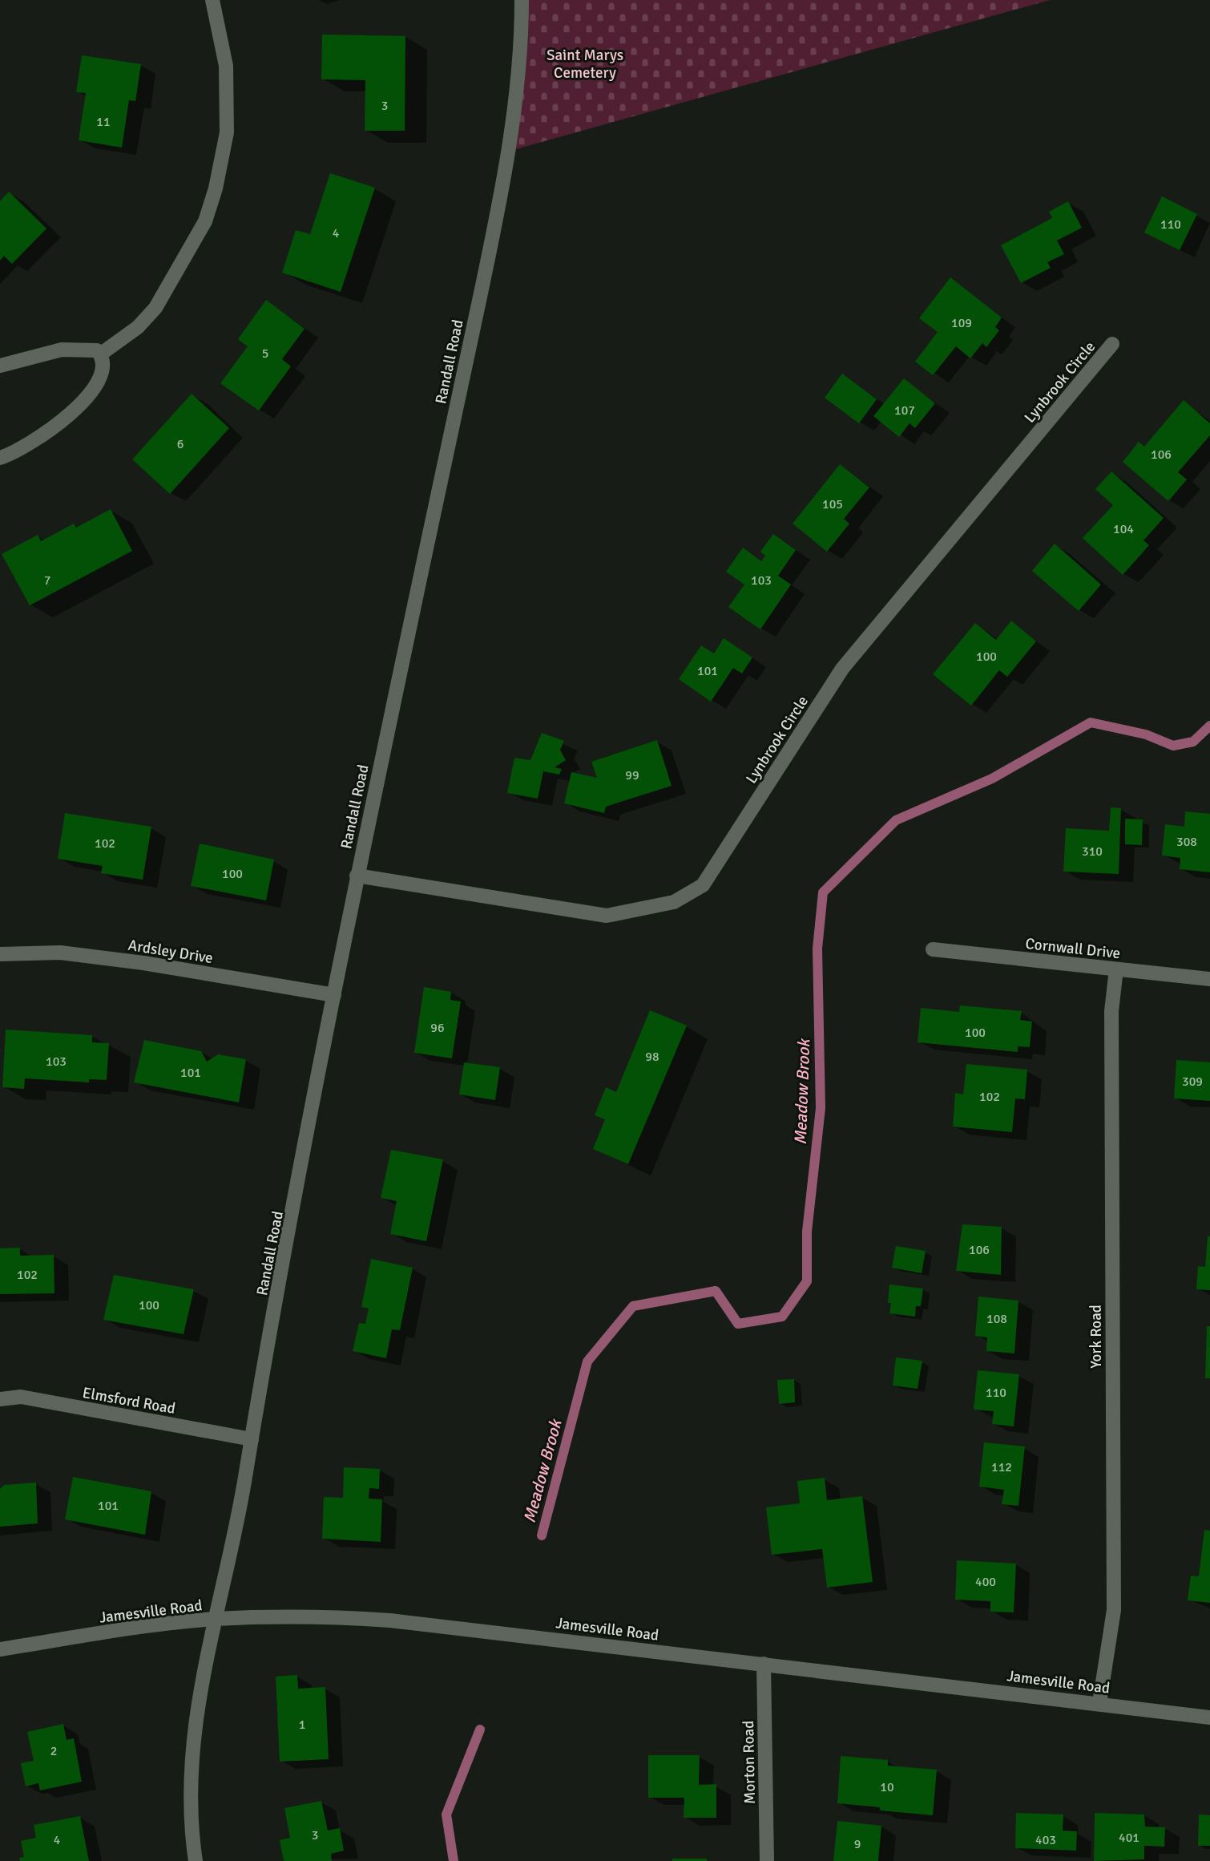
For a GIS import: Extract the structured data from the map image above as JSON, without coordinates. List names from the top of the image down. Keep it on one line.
{"streets":{"street":["Randall Road","Lynbrook Circle","Cornwall Drive","Ardsley Drive","York Road","Elmsford Road","Jamesville Road","Morton Road"]},"crossings":[["Randall Road","Lynbrook Circle"],["Randall Road","Ardsley Drive"],["Randall Road","Elmsford Road"],["Randall Road","Jamesville Road"],["Cornwall Drive","York Road"],["York Road","Jamesville Road"],["Jamesville Road","Morton Road"]],"water":["Meadow Brook"],"parks":["Saint Marys Cemetery"],"house_numbers":["3","11","110","4","109","5","107","6","106","105","104","7","103","100","101","99","308","102","310","100","96","100","98","103","101","309","102","106","102","100","108","110","112","101","400","1","2","10","3","401","4","403","9"]}
